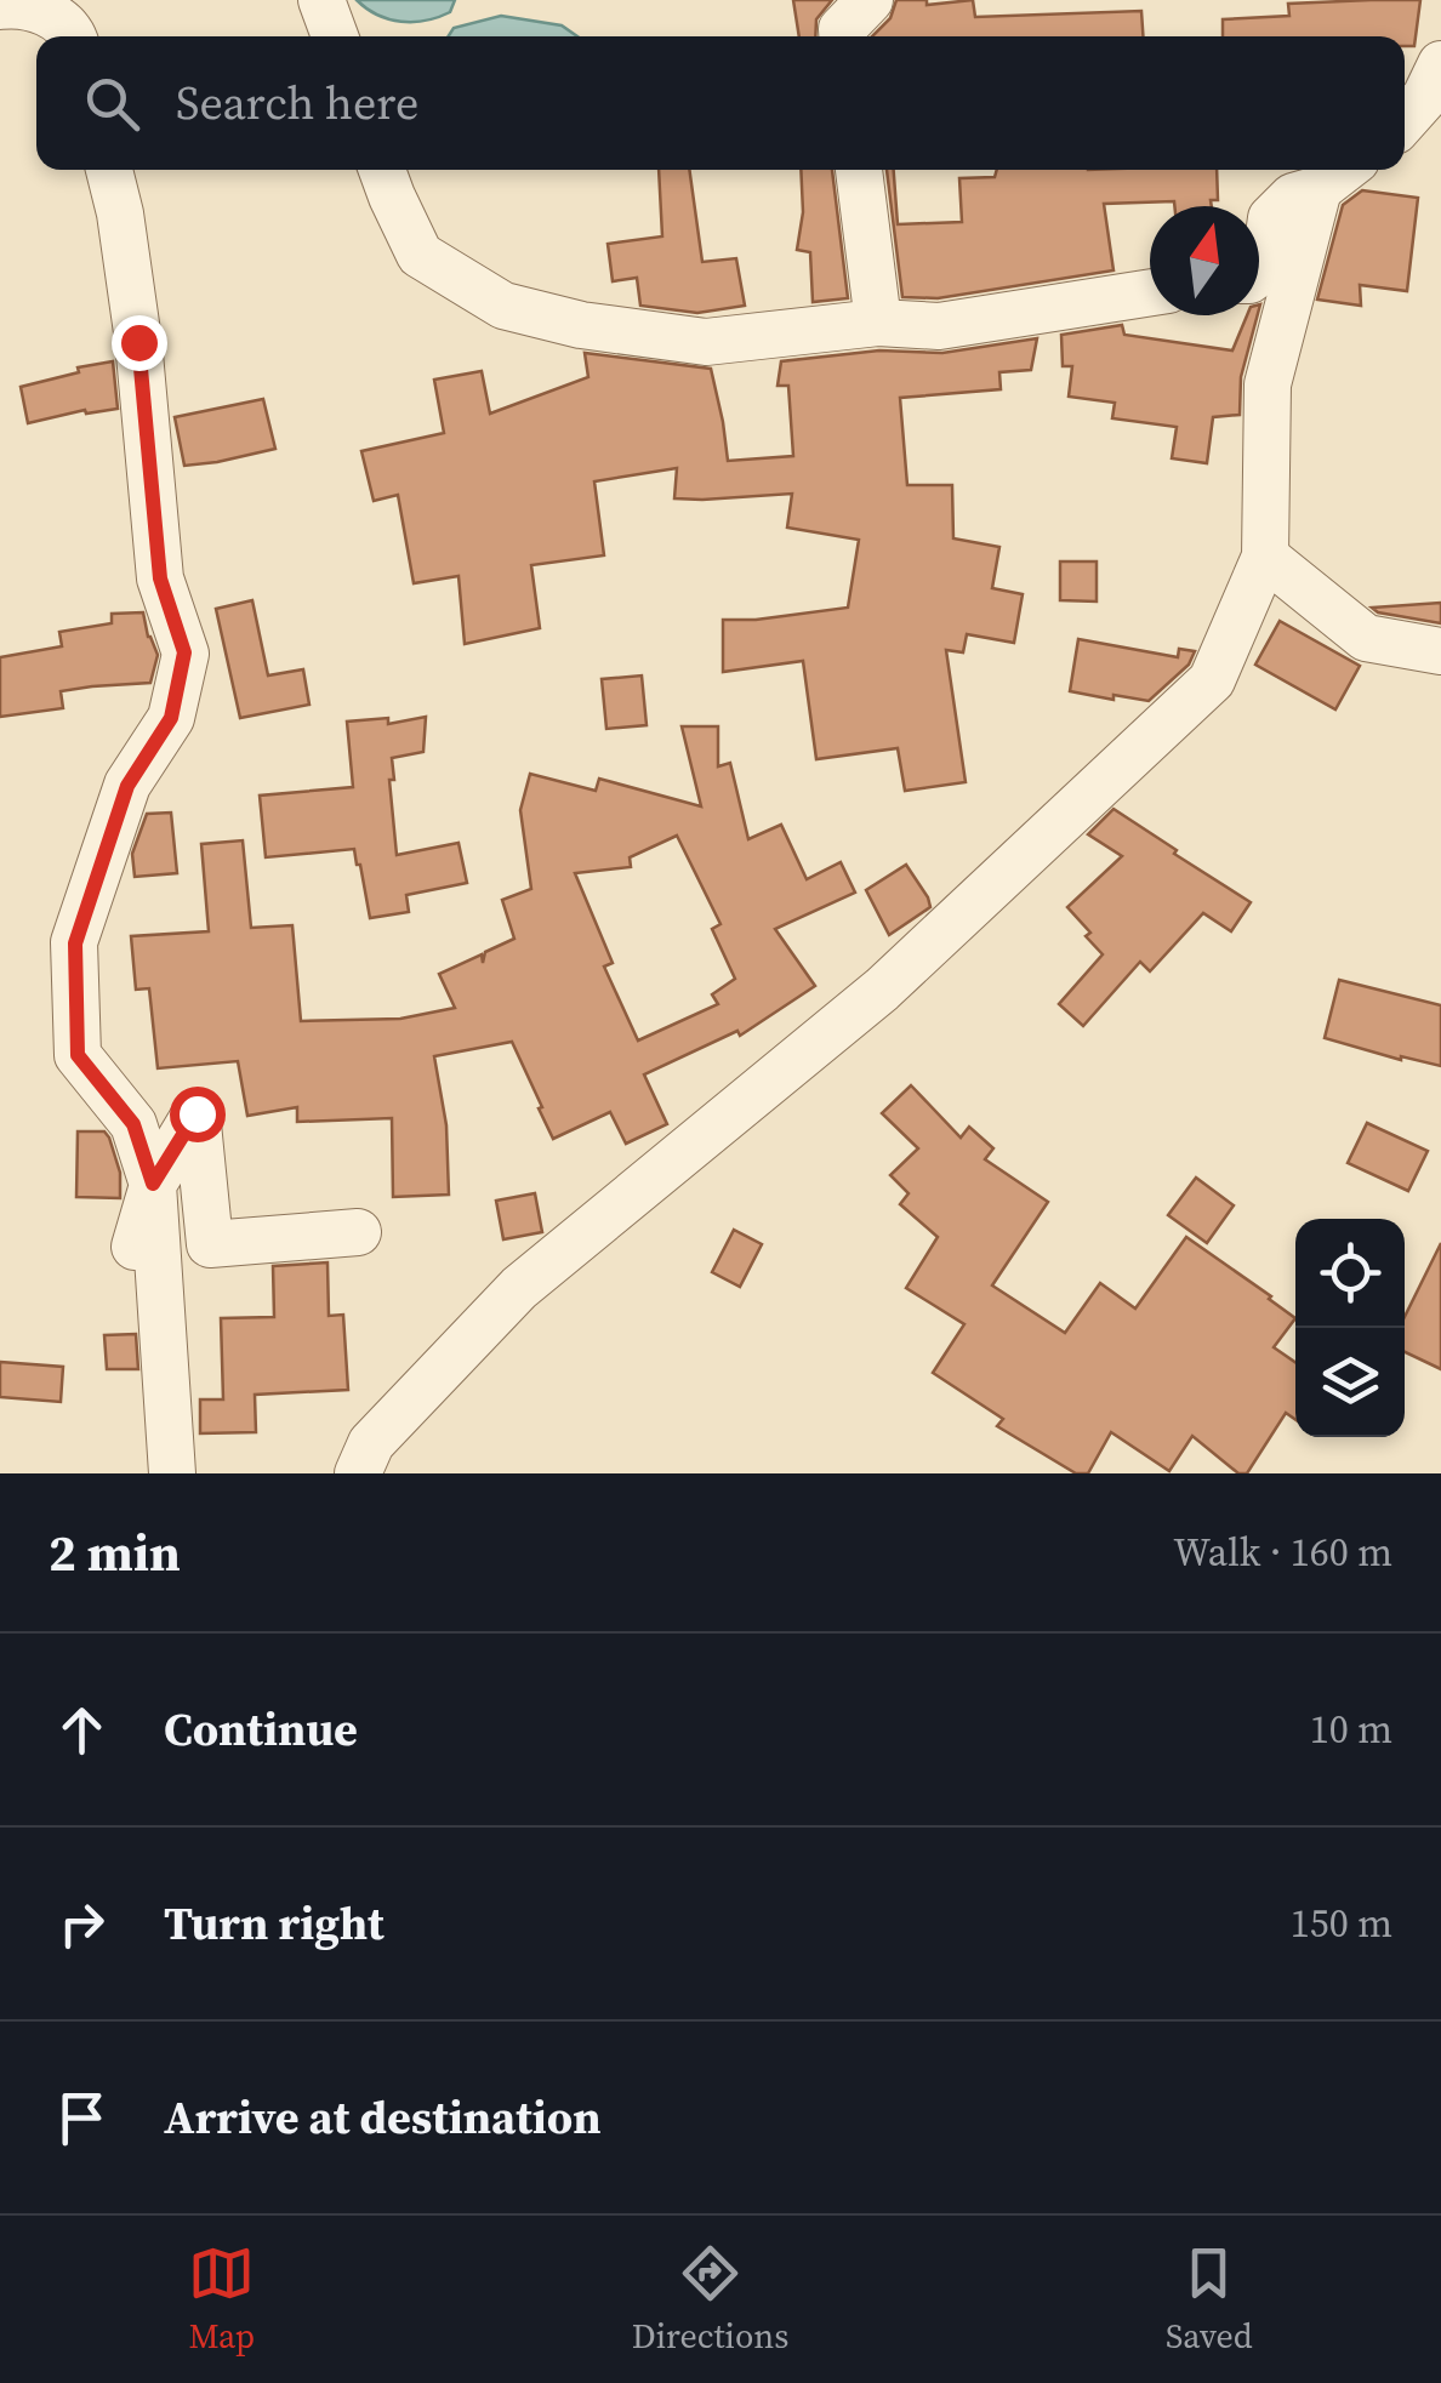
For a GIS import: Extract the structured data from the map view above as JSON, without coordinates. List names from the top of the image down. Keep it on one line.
{"north":"top","page":{"search":"Search here","heading":["2 min","Walk · 160 m"],"list":[["Continue","10 m"],["Turn right","150 m"],"Arrive at destination"],"nav":["Map","Directions","Saved"]}}
